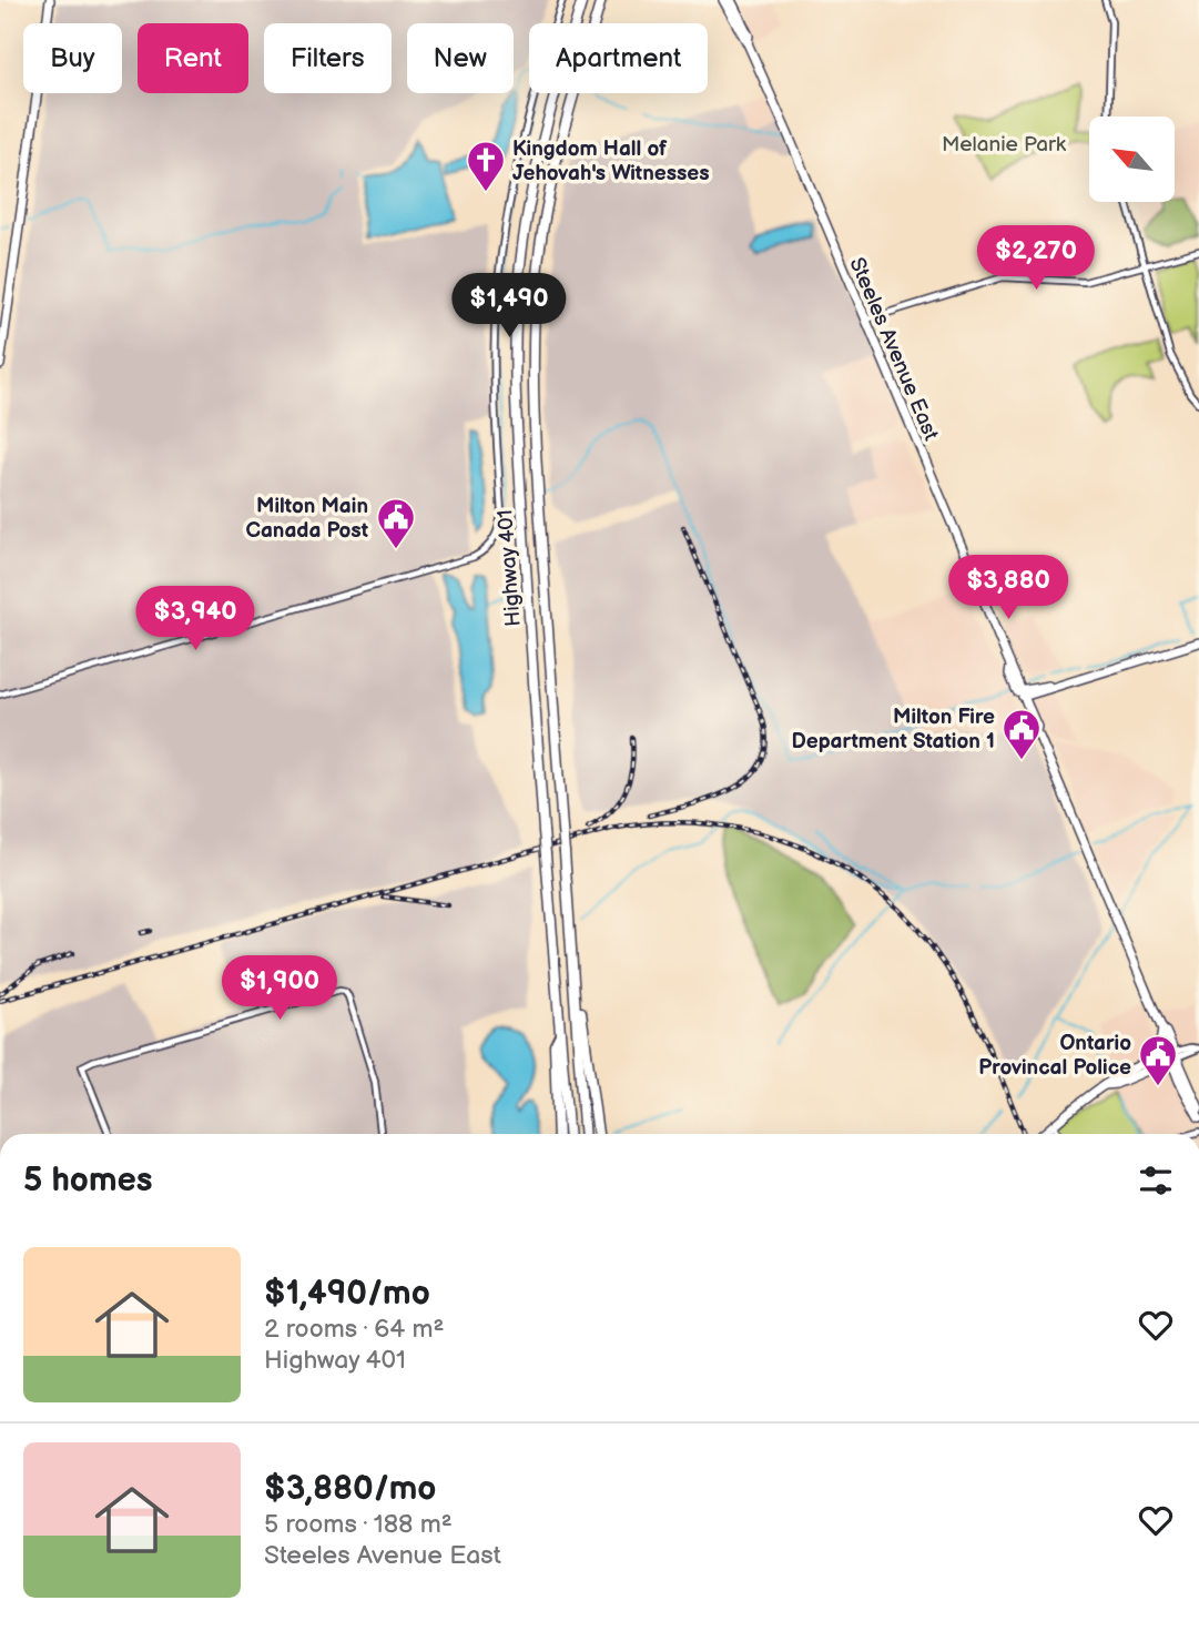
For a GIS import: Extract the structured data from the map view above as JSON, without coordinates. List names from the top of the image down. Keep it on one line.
{"streets":{"highway":["Highway 401"],"main road":["Steeles Avenue East"]},"parks":["Melanie Park"],"places":{"church":["Kingdom Hall of Jehovah's Witnesses"],"public building":["Milton Main Canada Post","Milton Fire Department Station 1","Ontario Provincal Police"]},"north":"top left","page":{"chip":["Buy","Rent","Filters","New","Apartment"],"price":["$2,270","$1,490","$3,880","$3,940","$1,900"],"heading":"5 homes","list":[{"name":"$1,490/mo","note":"2 rooms · 64 m² · Highway 401"},{"name":"$3,880/mo","note":"5 rooms · 188 m² · Steeles Avenue East"}]}}
